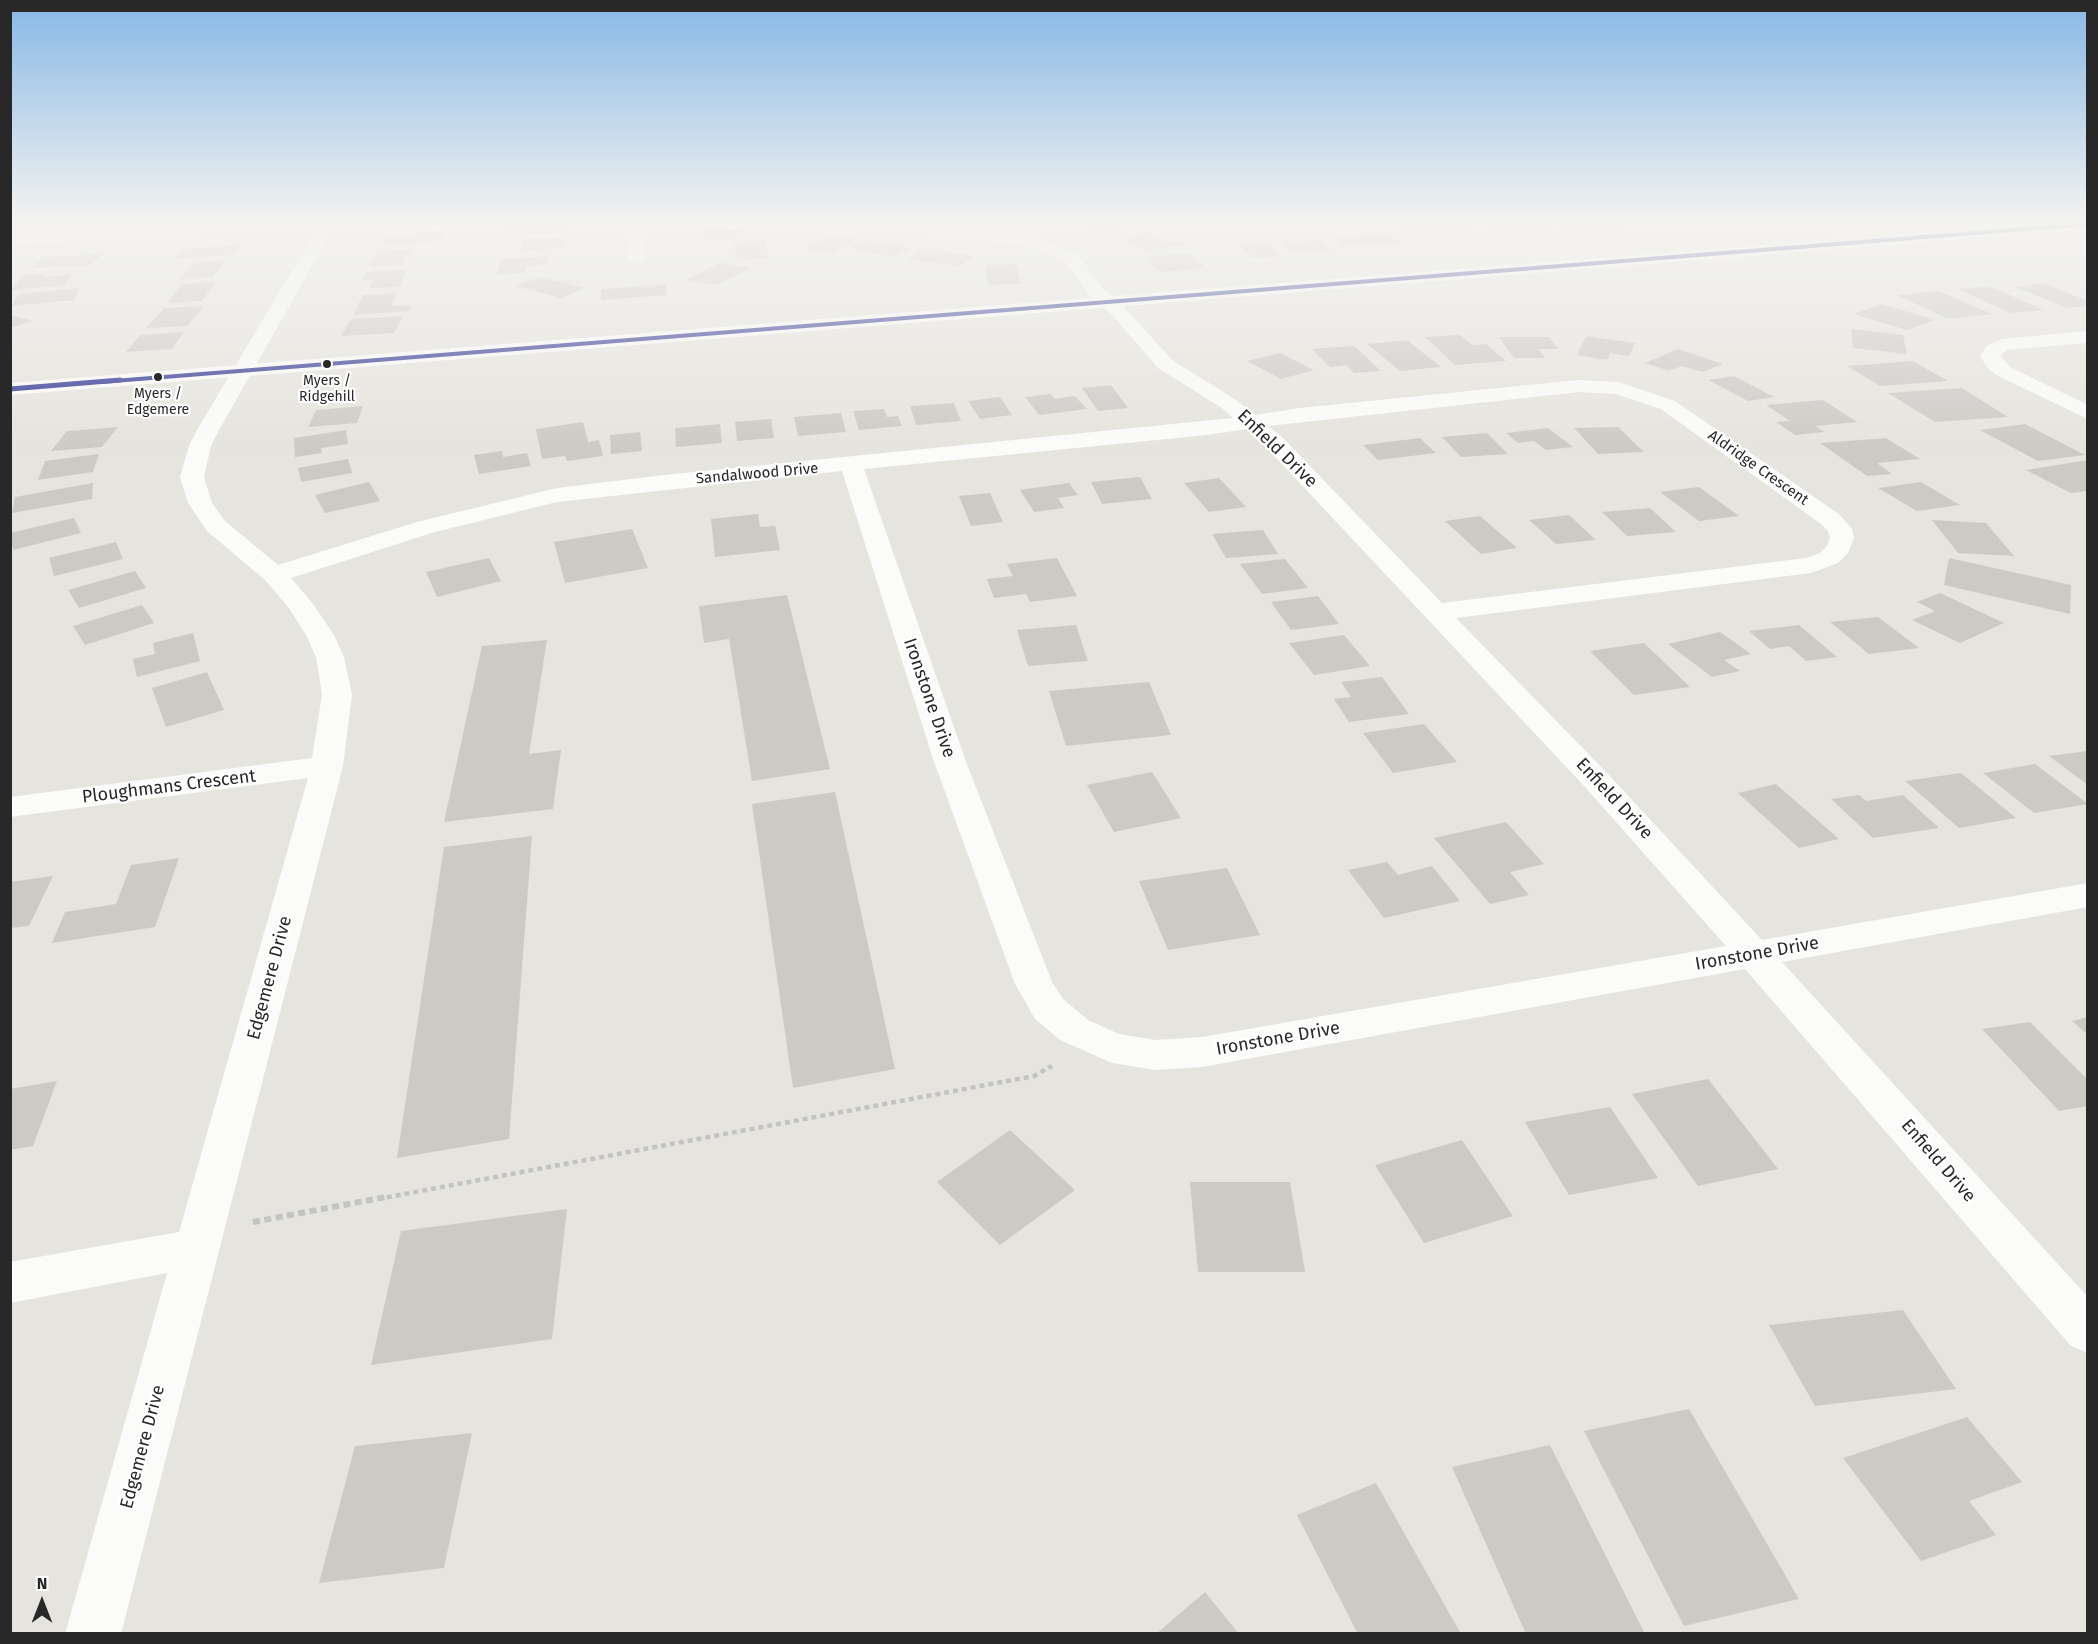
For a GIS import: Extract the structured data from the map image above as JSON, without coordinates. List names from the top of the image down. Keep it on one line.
{"streets":{"street":["Enfield Drive","Aldridge Crescent","Sandalwood Drive","Ironstone Drive","Ploughmans Crescent","Edgemere Drive"]},"crossings":[["Enfield Drive","Aldridge Crescent"],["Enfield Drive","Sandalwood Drive"],["Enfield Drive","Ironstone Drive"],["Aldridge Crescent","Sandalwood Drive"],["Sandalwood Drive","Ironstone Drive"],["Sandalwood Drive","Edgemere Drive"],["Ploughmans Crescent","Edgemere Drive"]],"places":["Myers / Ridgehill","Myers / Edgemere"],"north":"top"}
